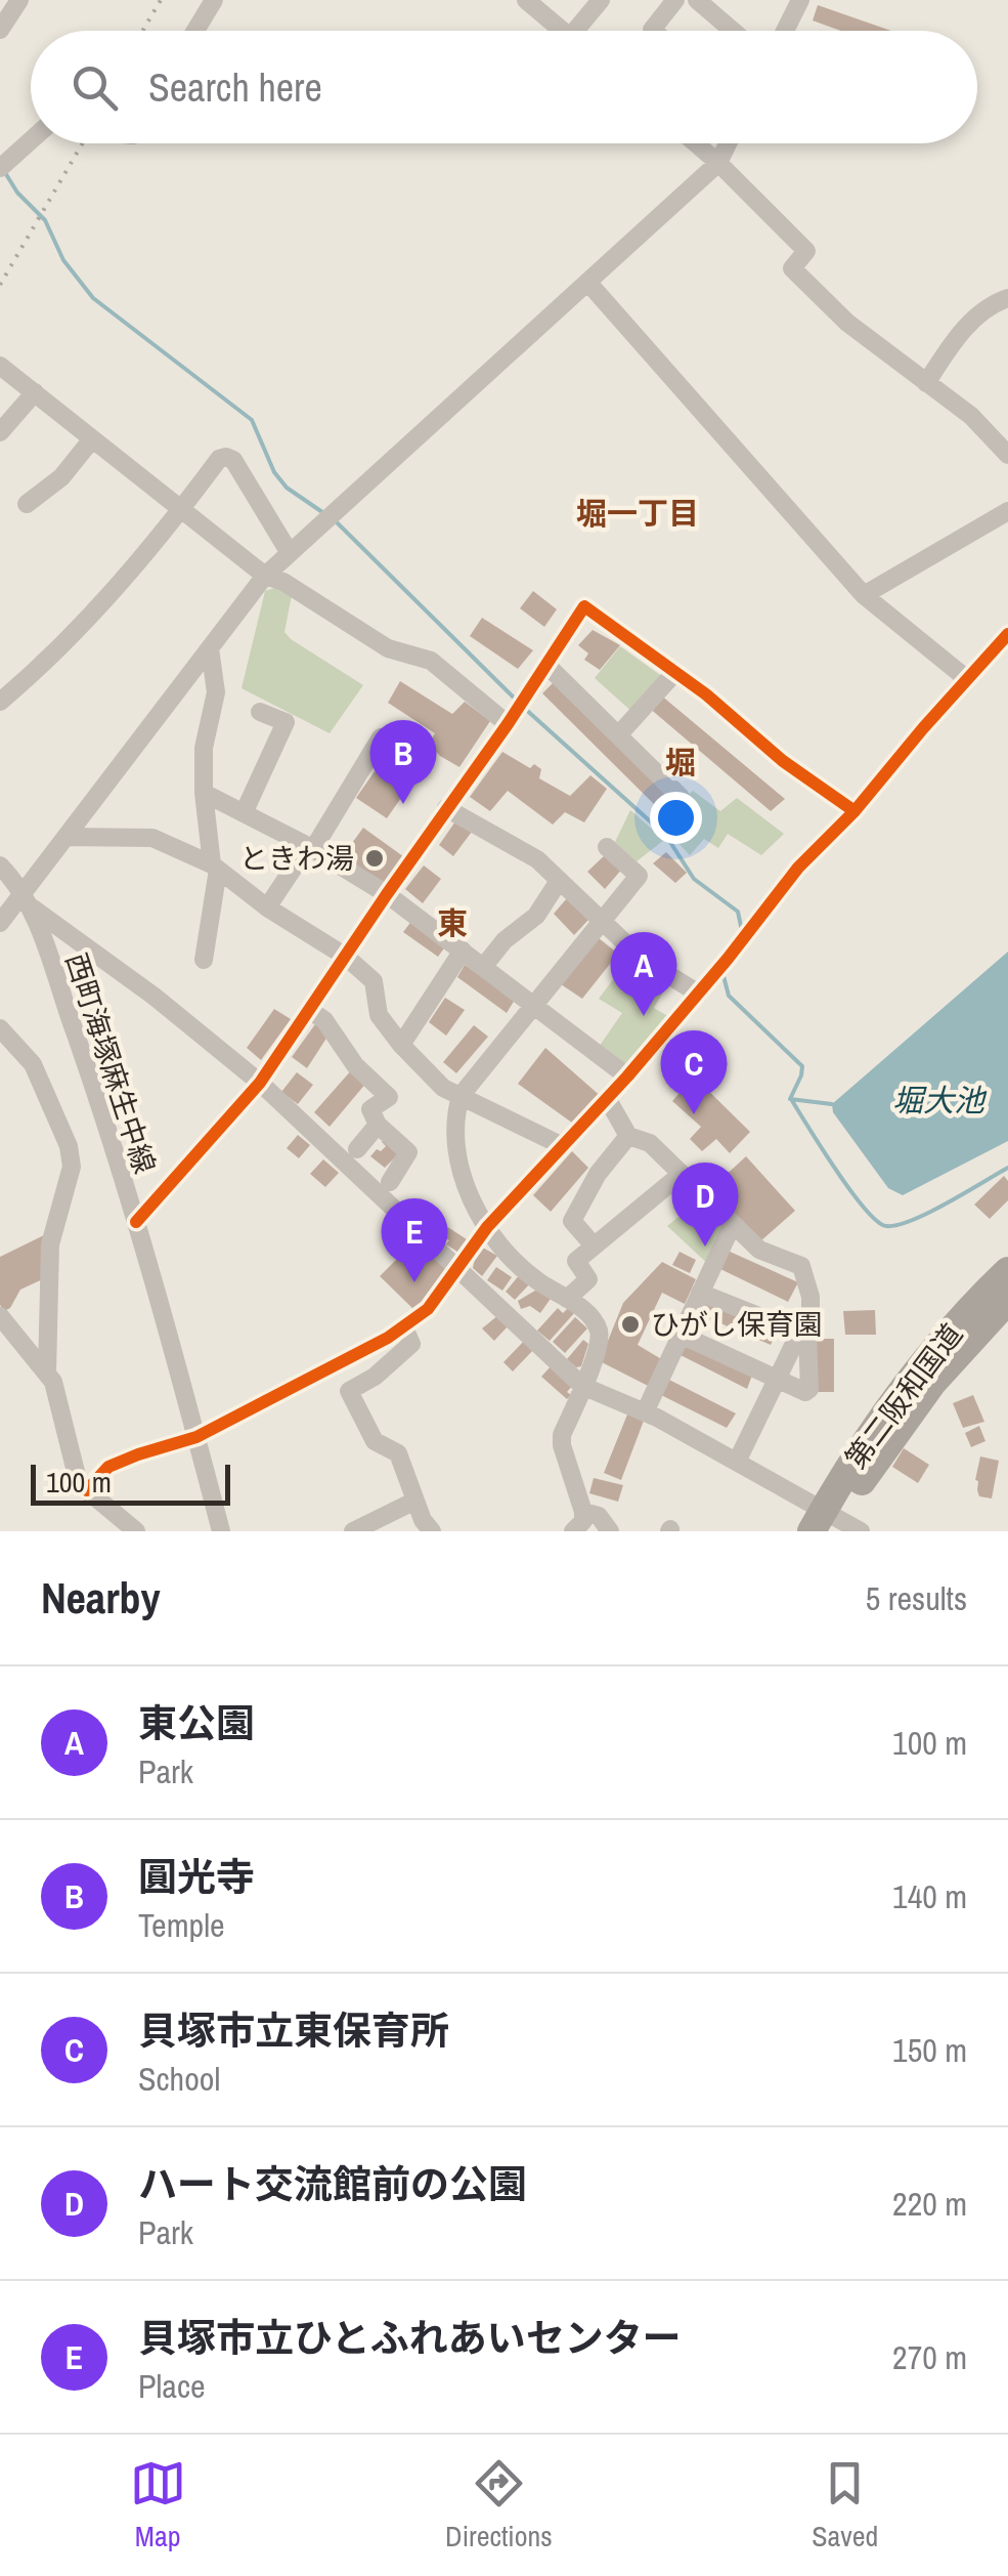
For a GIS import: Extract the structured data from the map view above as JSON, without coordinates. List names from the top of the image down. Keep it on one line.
{"streets":{"highway":["第二阪和国道"],"street":["西町海塚麻生中線"]},"districts":["堀一丁目","堀","東"],"water":["堀大池"],"places":["ときわ湯","ひがし保育園"],"scale_bar":"100 m","page":{"search":"Search here","pins":["B","A","C","D","E"],"scale":"100 m","heading":["Nearby","5 results"],"list":[{"mark":"A","name":"東公園","note":"Park","value":"100 m"},{"mark":"B","name":"圓光寺","note":"Temple","value":"140 m"},{"mark":"C","name":"貝塚市立東保育所","note":"School","value":"150 m"},{"mark":"D","name":"ハート交流館前の公園","note":"Park","value":"220 m"},{"mark":"E","name":"貝塚市立ひとふれあいセンター","note":"Place","value":"270 m"}],"nav":["Map","Directions","Saved"]}}
